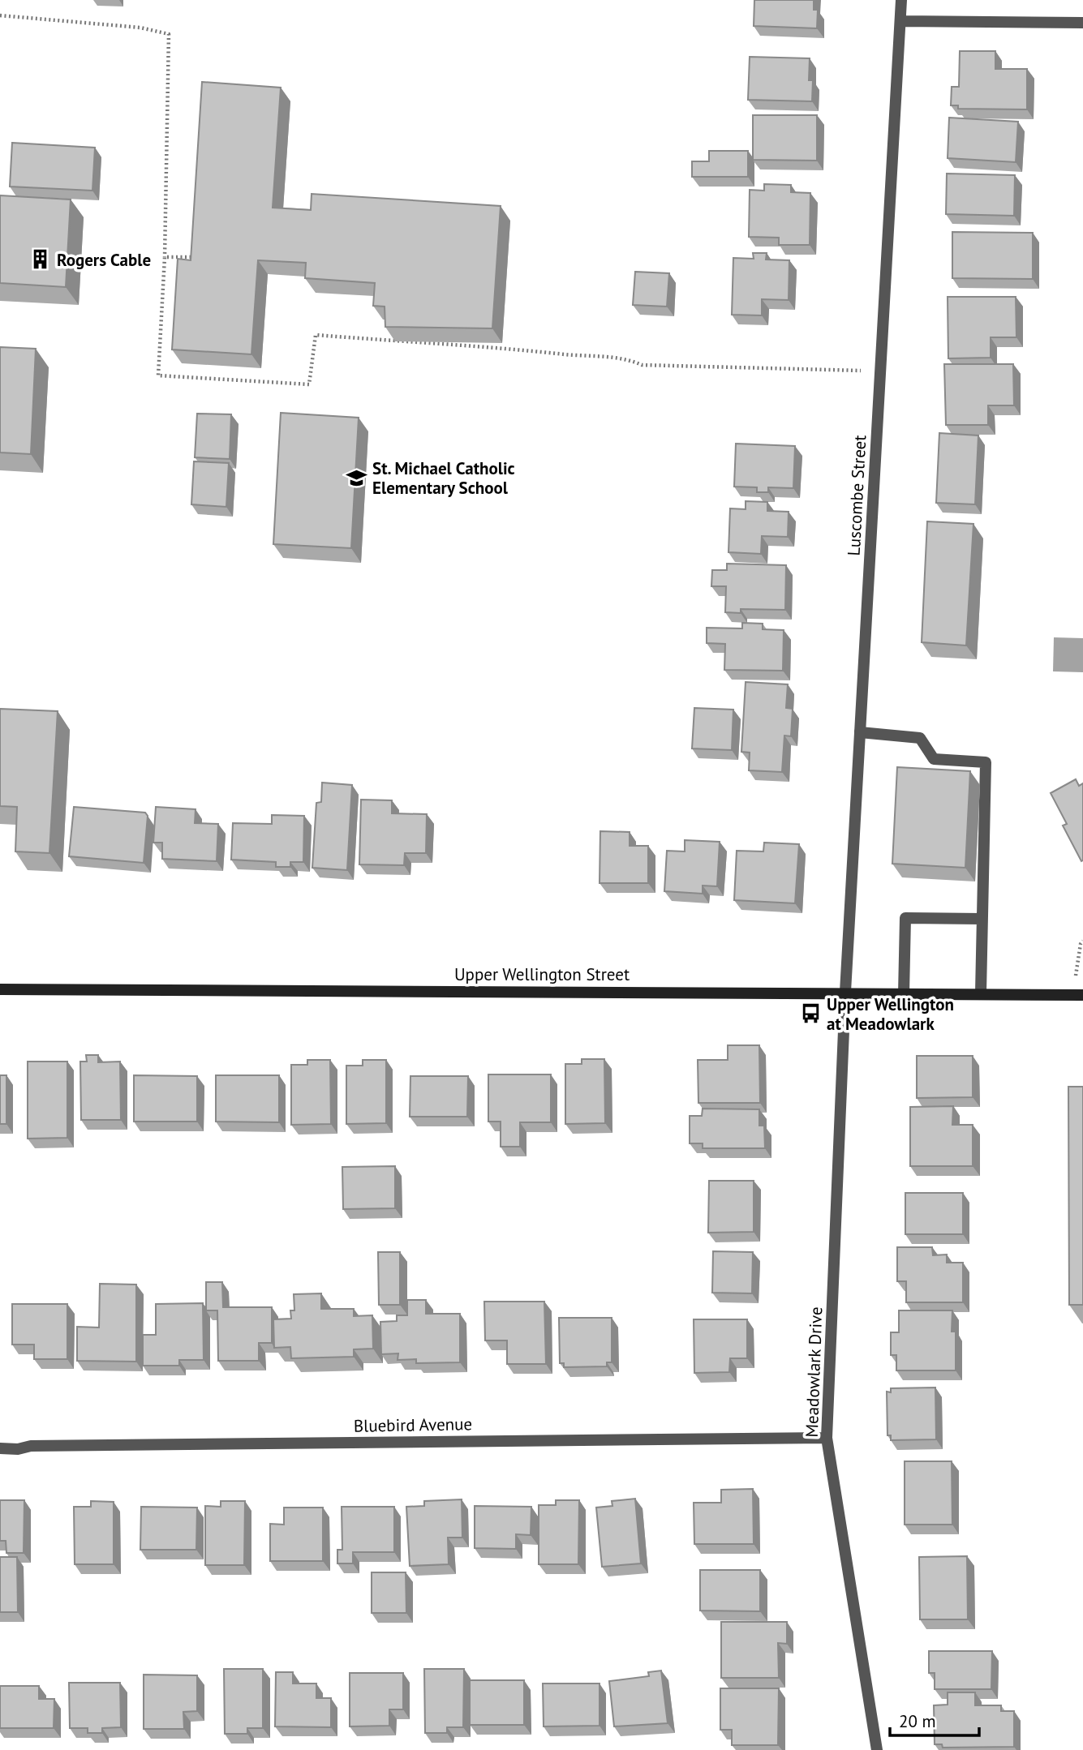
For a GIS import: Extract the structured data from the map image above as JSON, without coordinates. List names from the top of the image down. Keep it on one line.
{"streets":{"main road":["Upper Wellington Street"],"street":["Luscombe Street","Meadowlark Drive","Bluebird Avenue"]},"crossings":[["Luscombe Street","Upper Wellington Street"],["Luscombe Street","Meadowlark Drive"],["Upper Wellington Street","Meadowlark Drive"],["Meadowlark Drive","Bluebird Avenue"]],"places":{"building":["Rogers Cable"],"school or university":["St. Michael Catholic Elementary School"],"bus stop":["Upper Wellington at Meadowlark"]},"scale_bar":"20 m"}
